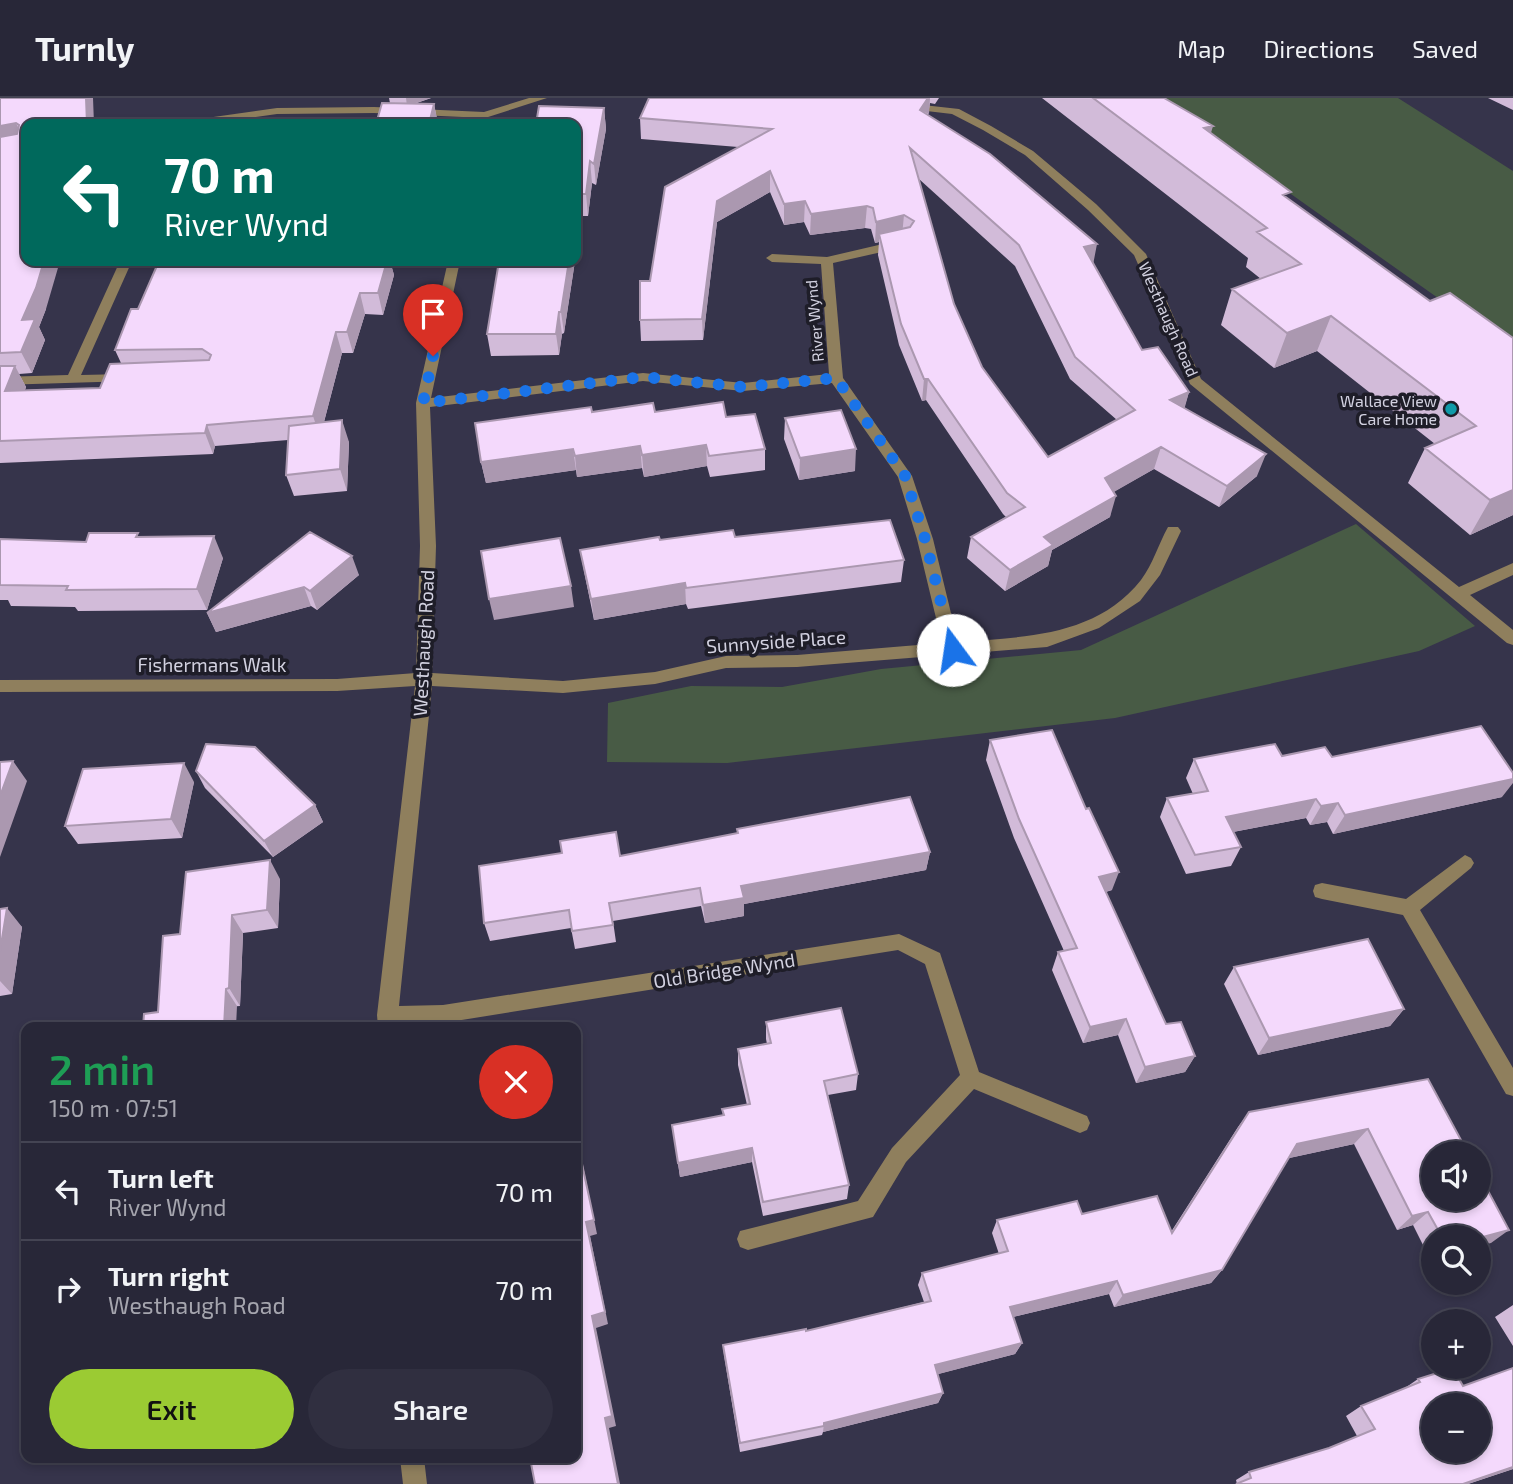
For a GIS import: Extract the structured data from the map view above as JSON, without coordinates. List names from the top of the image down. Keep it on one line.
{"streets":{"street":["Westhaugh Road","River Wynd","Sunnyside Place","Fishermans Walk","Old Bridge Wynd"]},"crossings":[["Westhaugh Road","River Wynd"],["Westhaugh Road","Sunnyside Place"],["Westhaugh Road","Fishermans Walk"],["Westhaugh Road","Old Bridge Wynd"],["River Wynd","Sunnyside Place"],["Sunnyside Place","Fishermans Walk"]],"places":["Wallace View Care Home"],"page":{"header":"Turnly","nav":["Map","Directions","Saved"],"turn":["70 m","River Wynd"],"heading":["2 min","150 m · 07:51"],"map_buttons":["+","−"],"list":[{"name":"Turn left","note":"River Wynd","value":"70 m"},{"name":"Turn right","note":"Westhaugh Road","value":"70 m"}],"buttons":["Exit","Share"]}}
